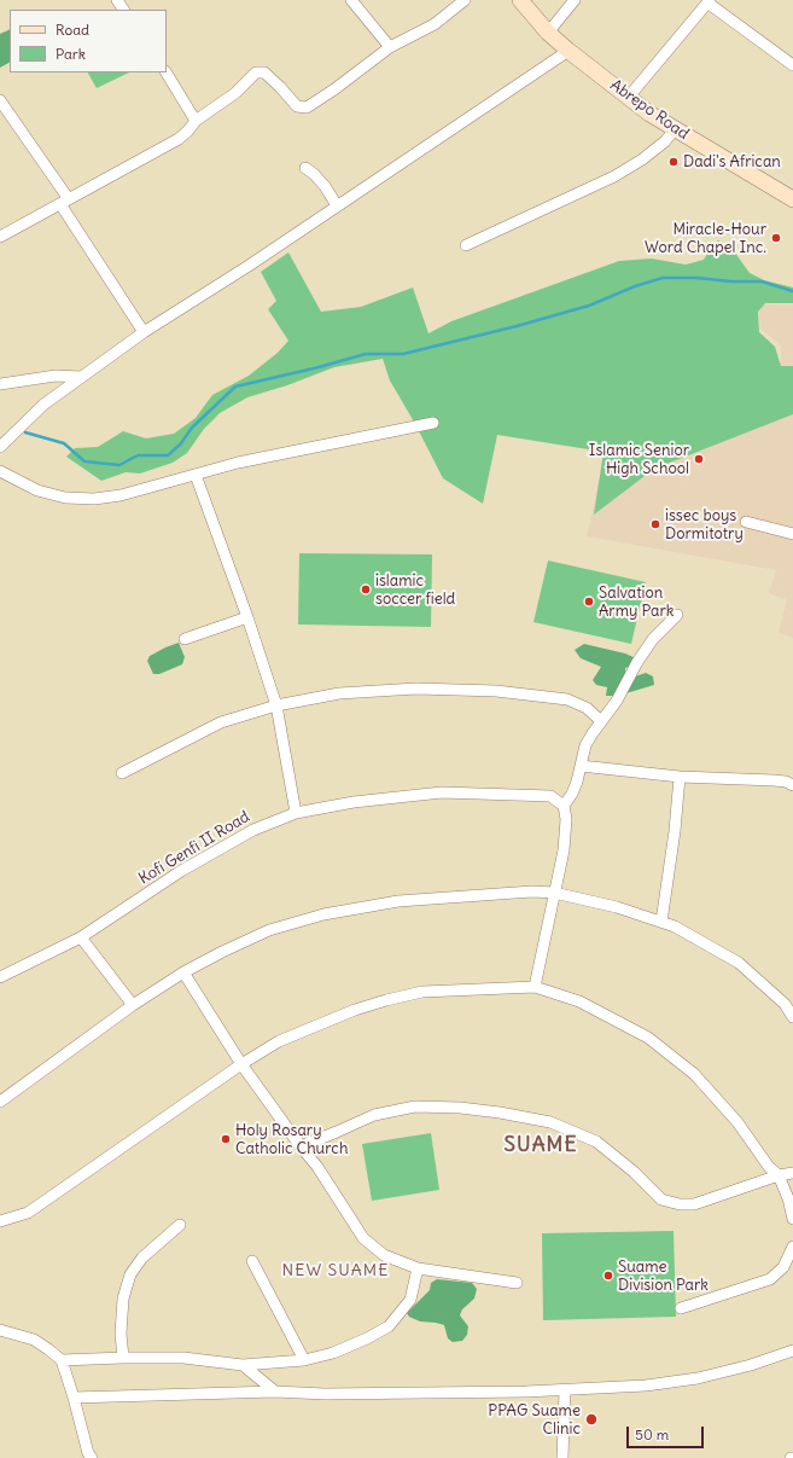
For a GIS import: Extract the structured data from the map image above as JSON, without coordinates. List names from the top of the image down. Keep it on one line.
{"streets":{"main road":["Abrepo Road"],"street":["Kofi Genfi II Road"]},"districts":["SUAME","NEW SUAME"],"places":["Dadi's African","Miracle-Hour Word Chapel Inc.","Islamic Senior High School","issec boys Dormitotry","islamic soccer field","Salvation Army Park","Holy Rosary Catholic Church","Suame Division Park","PPAG Suame Clinic"],"legend":["Road","Park"],"scale_bar":"50 m"}
